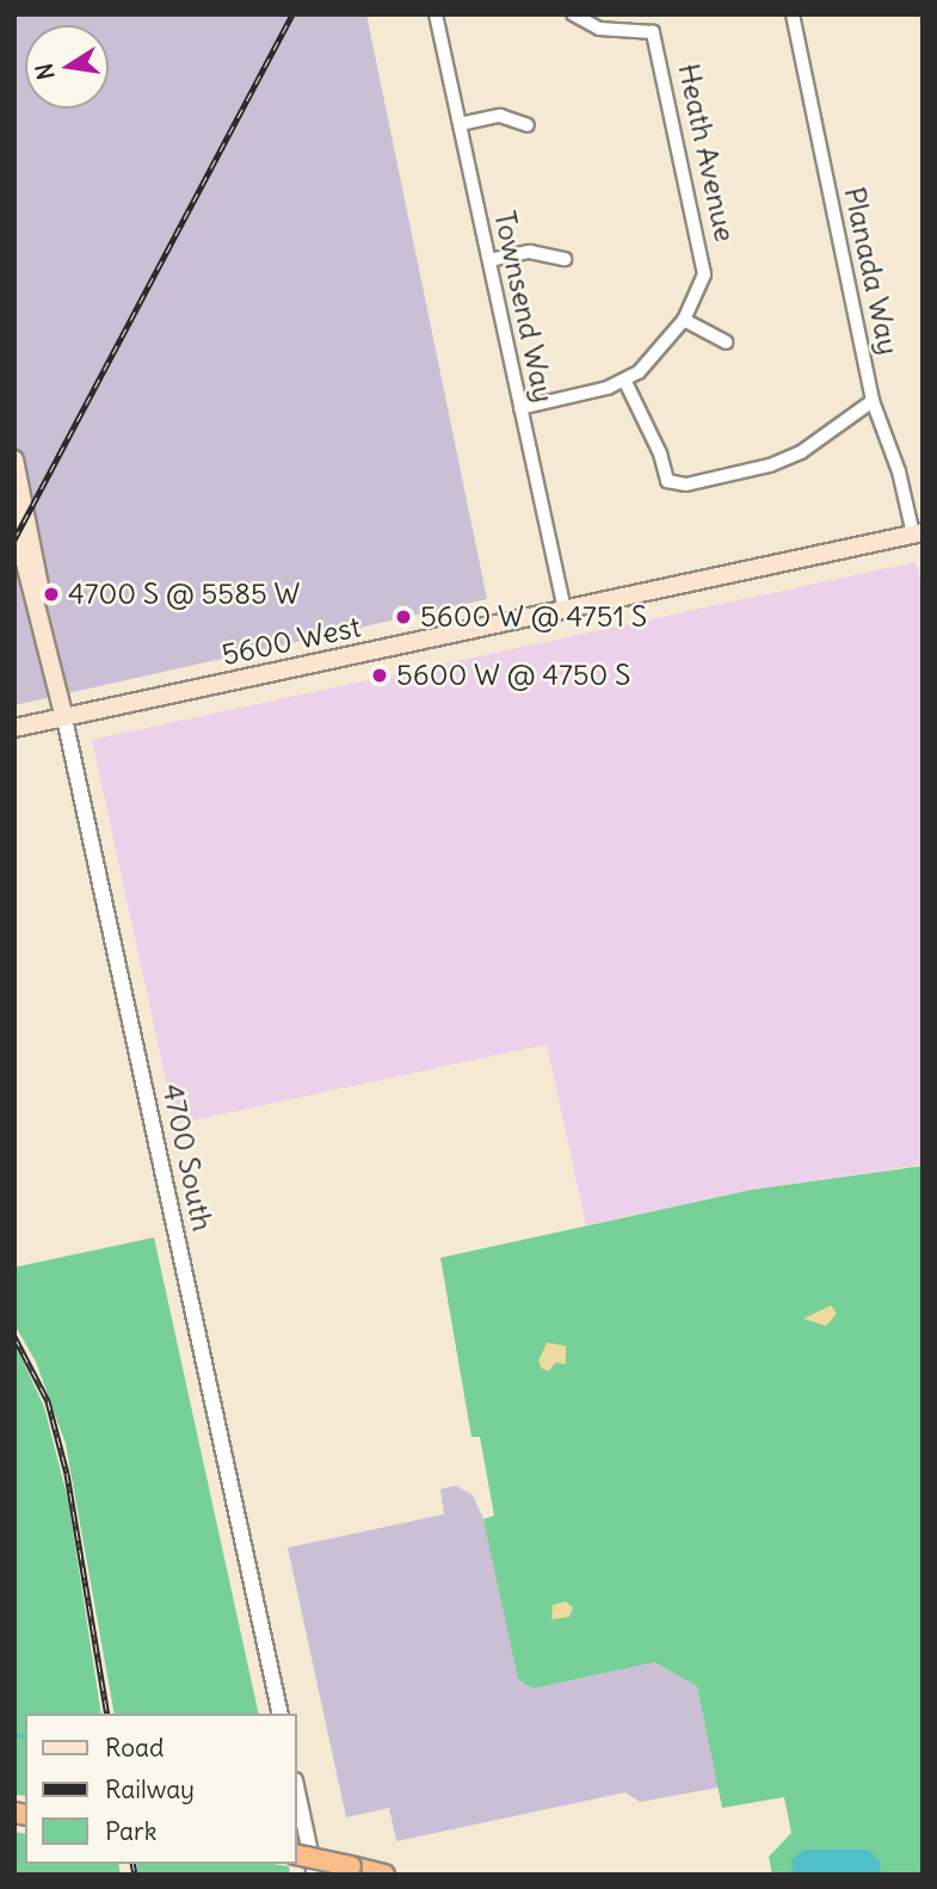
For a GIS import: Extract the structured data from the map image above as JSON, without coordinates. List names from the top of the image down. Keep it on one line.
{"streets":{"main road":["5600 West","4700 South"],"street":["Heath Avenue","Planada Way","Townsend Way"]},"crossings":[["Heath Avenue","Townsend Way"],["Planada Way","5600 West"],["Townsend Way","5600 West"],["5600 West","4700 South"]],"places":["4700 S @ 5585 W","5600 W @ 4751 S","5600 W @ 4750 S"],"legend":["Road","Railway","Park"],"north":"left"}
